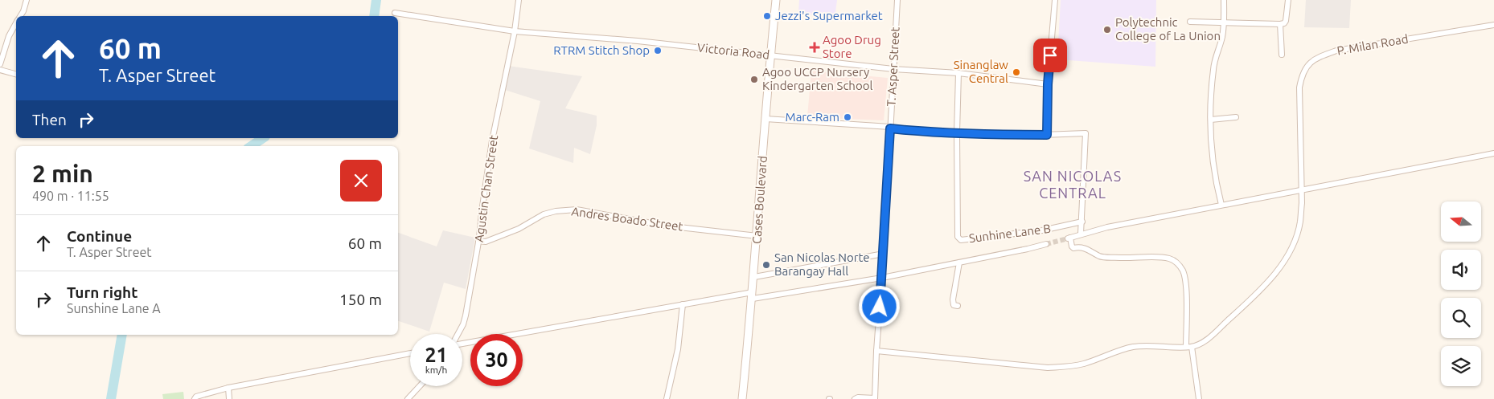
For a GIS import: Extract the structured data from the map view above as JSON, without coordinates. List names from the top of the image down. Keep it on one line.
{"streets":{"street":["P. Milan Road","Victoria Road","T. Asper Street","Agustin Chan Street","Cases Boulevard","Andres Boado Street","Sunhine Lane B"]},"crossings":[["Victoria Road","T. Asper Street"],["Victoria Road","Agustin Chan Street"],["Victoria Road","Cases Boulevard"],["Victoria Road","Sunhine Lane B"],["Agustin Chan Street","Andres Boado Street"],["Cases Boulevard","Andres Boado Street"]],"districts":["SAN NICOLAS CENTRAL"],"places":{"other":["Jezzi's Supermarket","Polytechnic College of La Union","RTRM Stitch Shop","Sinanglaw Central","Agoo UCCP Nursery Kindergarten School","Marc-Ram","San Nicolas Norte Barangay Hall"],"health":["Agoo Drug Store"]},"north":"left","page":{"turn":["60 m","T. Asper Street"],"then":"Then","heading":["2 min","490 m · 11:55"],"list":[{"name":"Continue","note":"T. Asper Street","value":"60 m"},{"name":"Turn right","note":"Sunshine Lane A","value":"150 m"}],"speed":"21 km/h","limit":"30"}}
